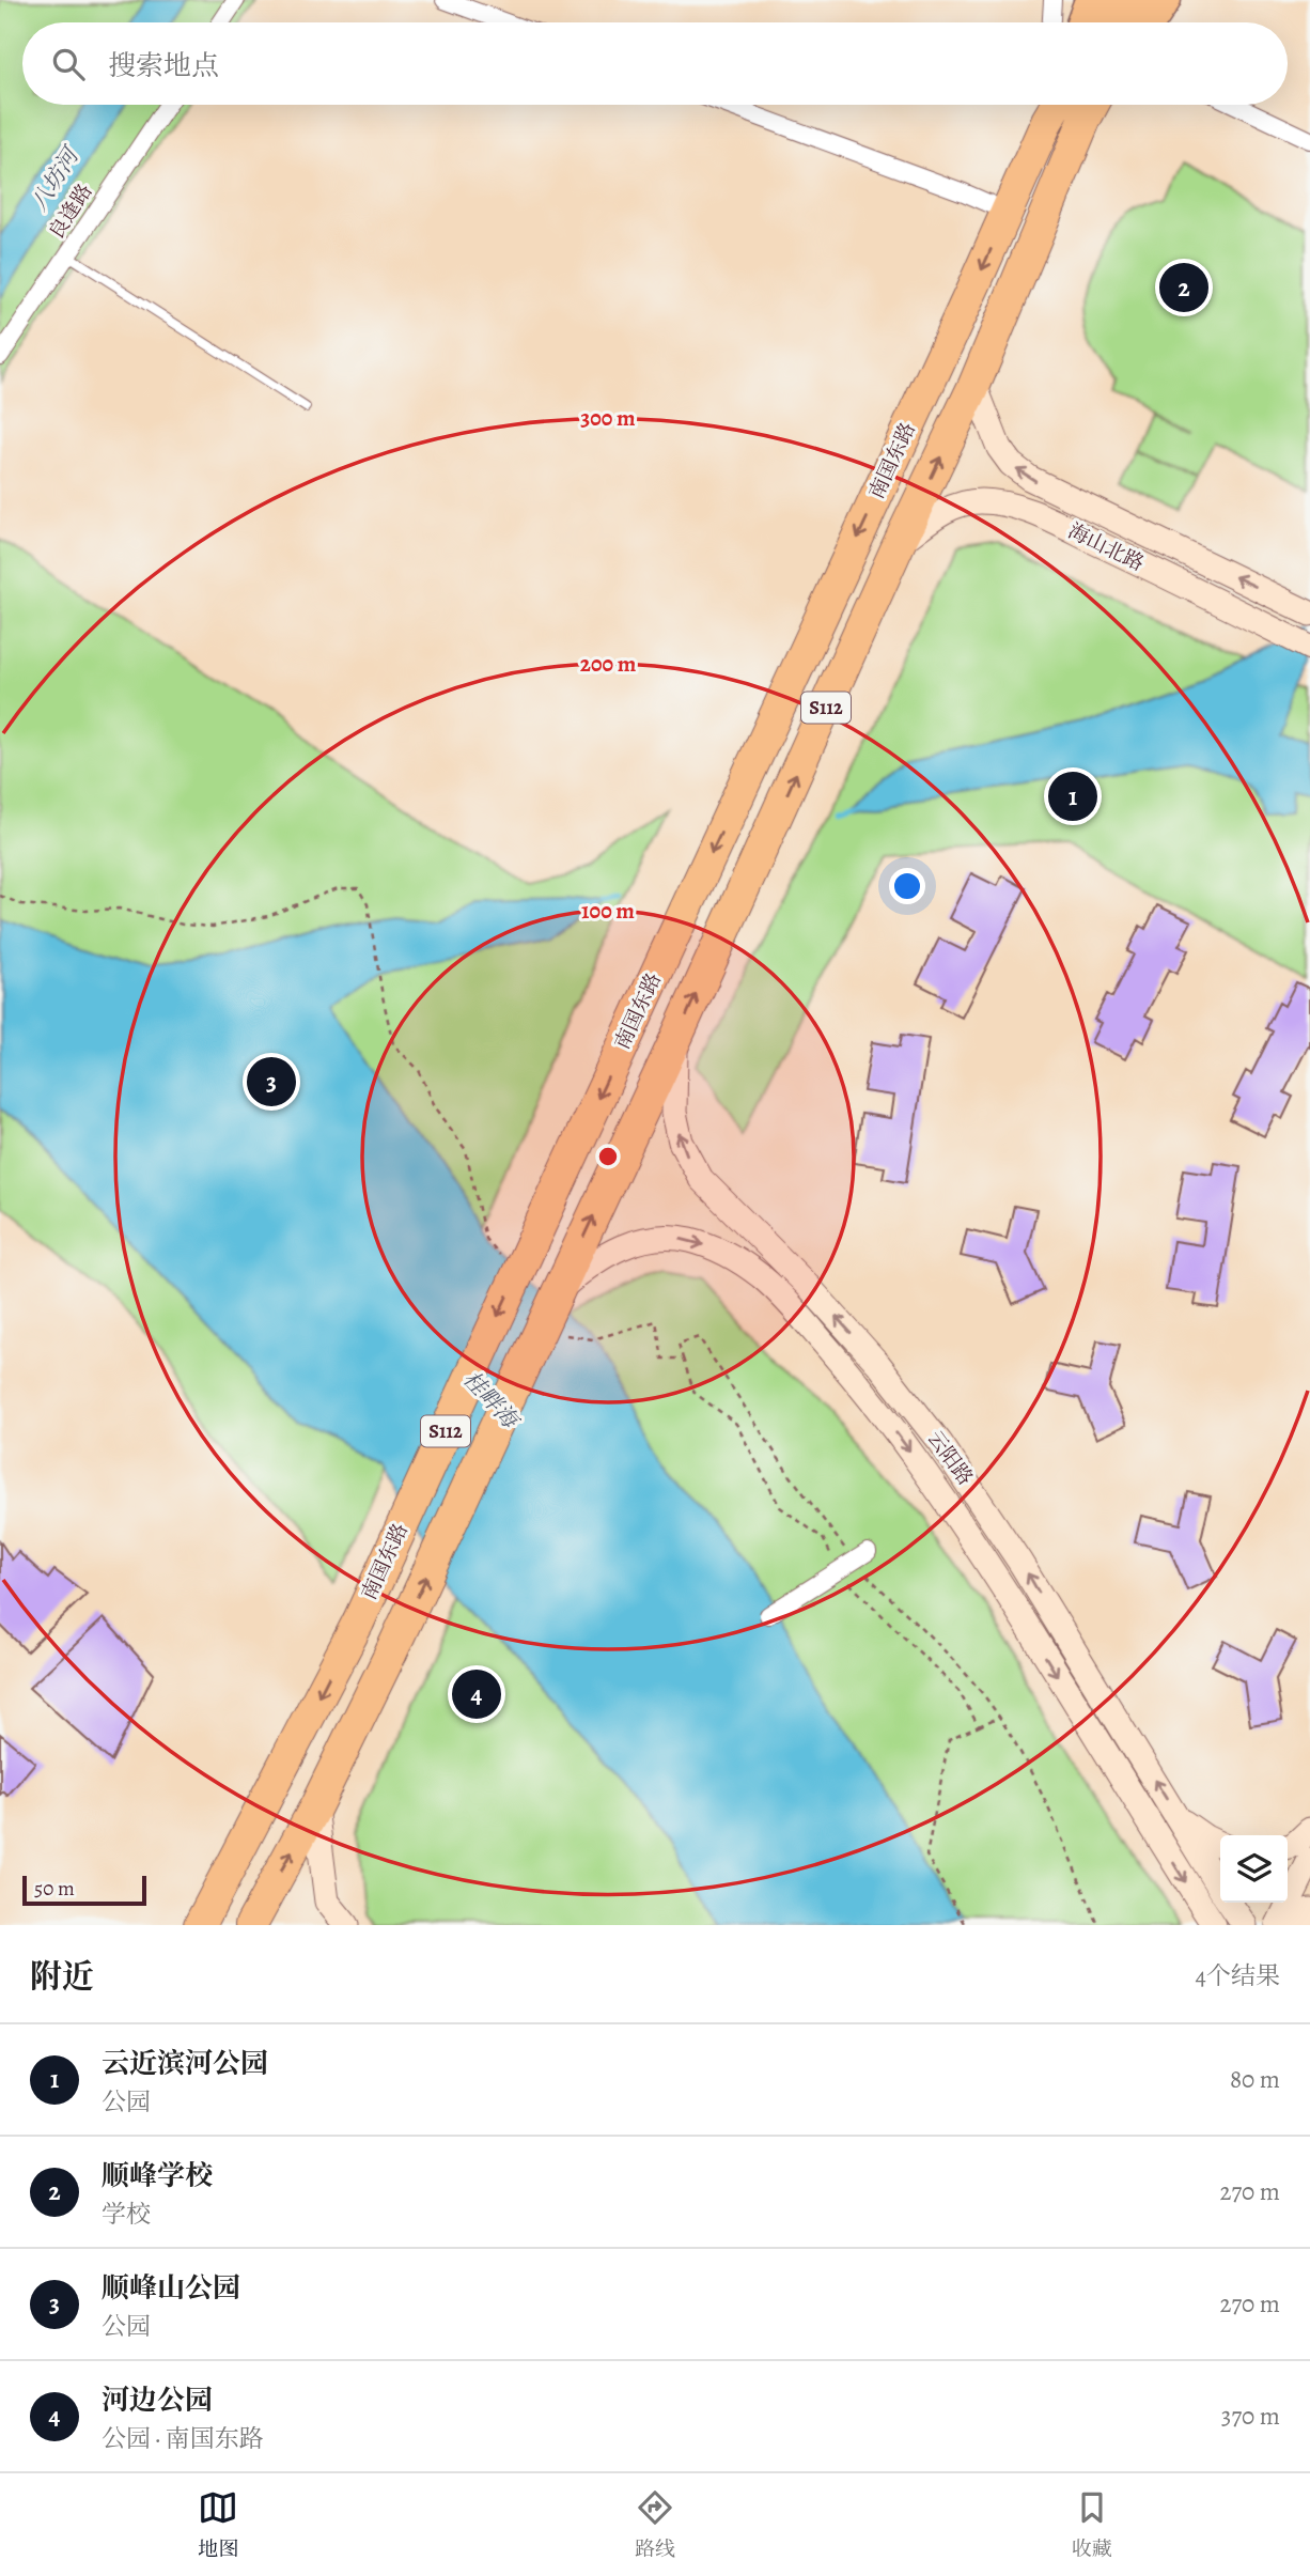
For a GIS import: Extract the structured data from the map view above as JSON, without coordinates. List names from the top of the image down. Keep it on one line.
{"streets":{"highway":["南国东路","S112"],"main road":["海山北路","云阳路"],"street":["良逢路"]},"crossings":[["南国东路","海山北路"],["南国东路","云阳路"]],"one_way":["海山北路"],"water":["八坊河","桂畔海"],"scale_bar":"50 m","page":{"search":"搜索地点","pins":["2","1","3","4"],"scale":"50 m","heading":["附近","4个结果"],"list":[{"mark":"1","name":"云近滨河公园","note":"公园","value":"80 m"},{"mark":"2","name":"顺峰学校","note":"学校","value":"270 m"},{"mark":"3","name":"顺峰山公园","note":"公园","value":"270 m"},{"mark":"4","name":"河边公园","note":"公园 · 南国东路","value":"370 m"}],"nav":["地图","路线","收藏"]},"rings":["300 m","200 m","100 m"]}
